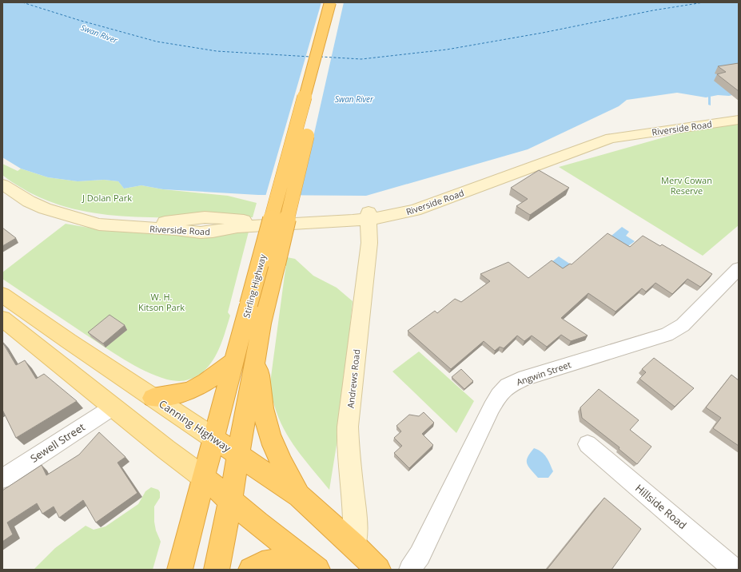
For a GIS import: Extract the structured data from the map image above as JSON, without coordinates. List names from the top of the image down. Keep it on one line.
{"streets":{"highway":["Stirling Highway","Canning Highway"],"street":["Riverside Road","Angwin Street","Andrews Road","Sewell Street","Hillside Road"]},"crossings":[["Riverside Road","Andrews Road"],["Stirling Highway","Canning Highway"],["Andrews Road","Canning Highway"]],"water":["Swan River"],"parks":["Merv Cowan Reserve","J Dolan Park","W. H. Kitson Park"]}
